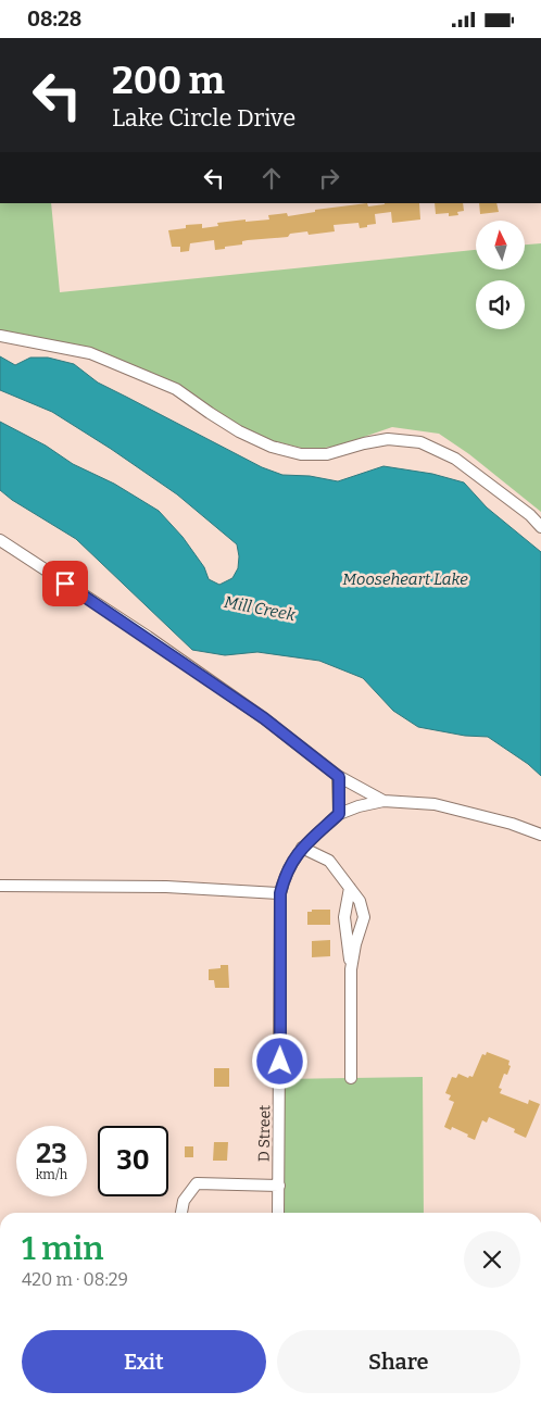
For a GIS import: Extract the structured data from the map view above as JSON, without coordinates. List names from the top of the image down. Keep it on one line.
{"streets":{"street":["D Street"]},"water":["Mooseheart Lake","Mill Creek"],"north":"top","page":{"status":"08:28","turn":["200 m","Lake Circle Drive"],"speed":"23 km/h","limit":"30","heading":["1 min","420 m · 08:29"],"buttons":["Exit","Share"]}}
